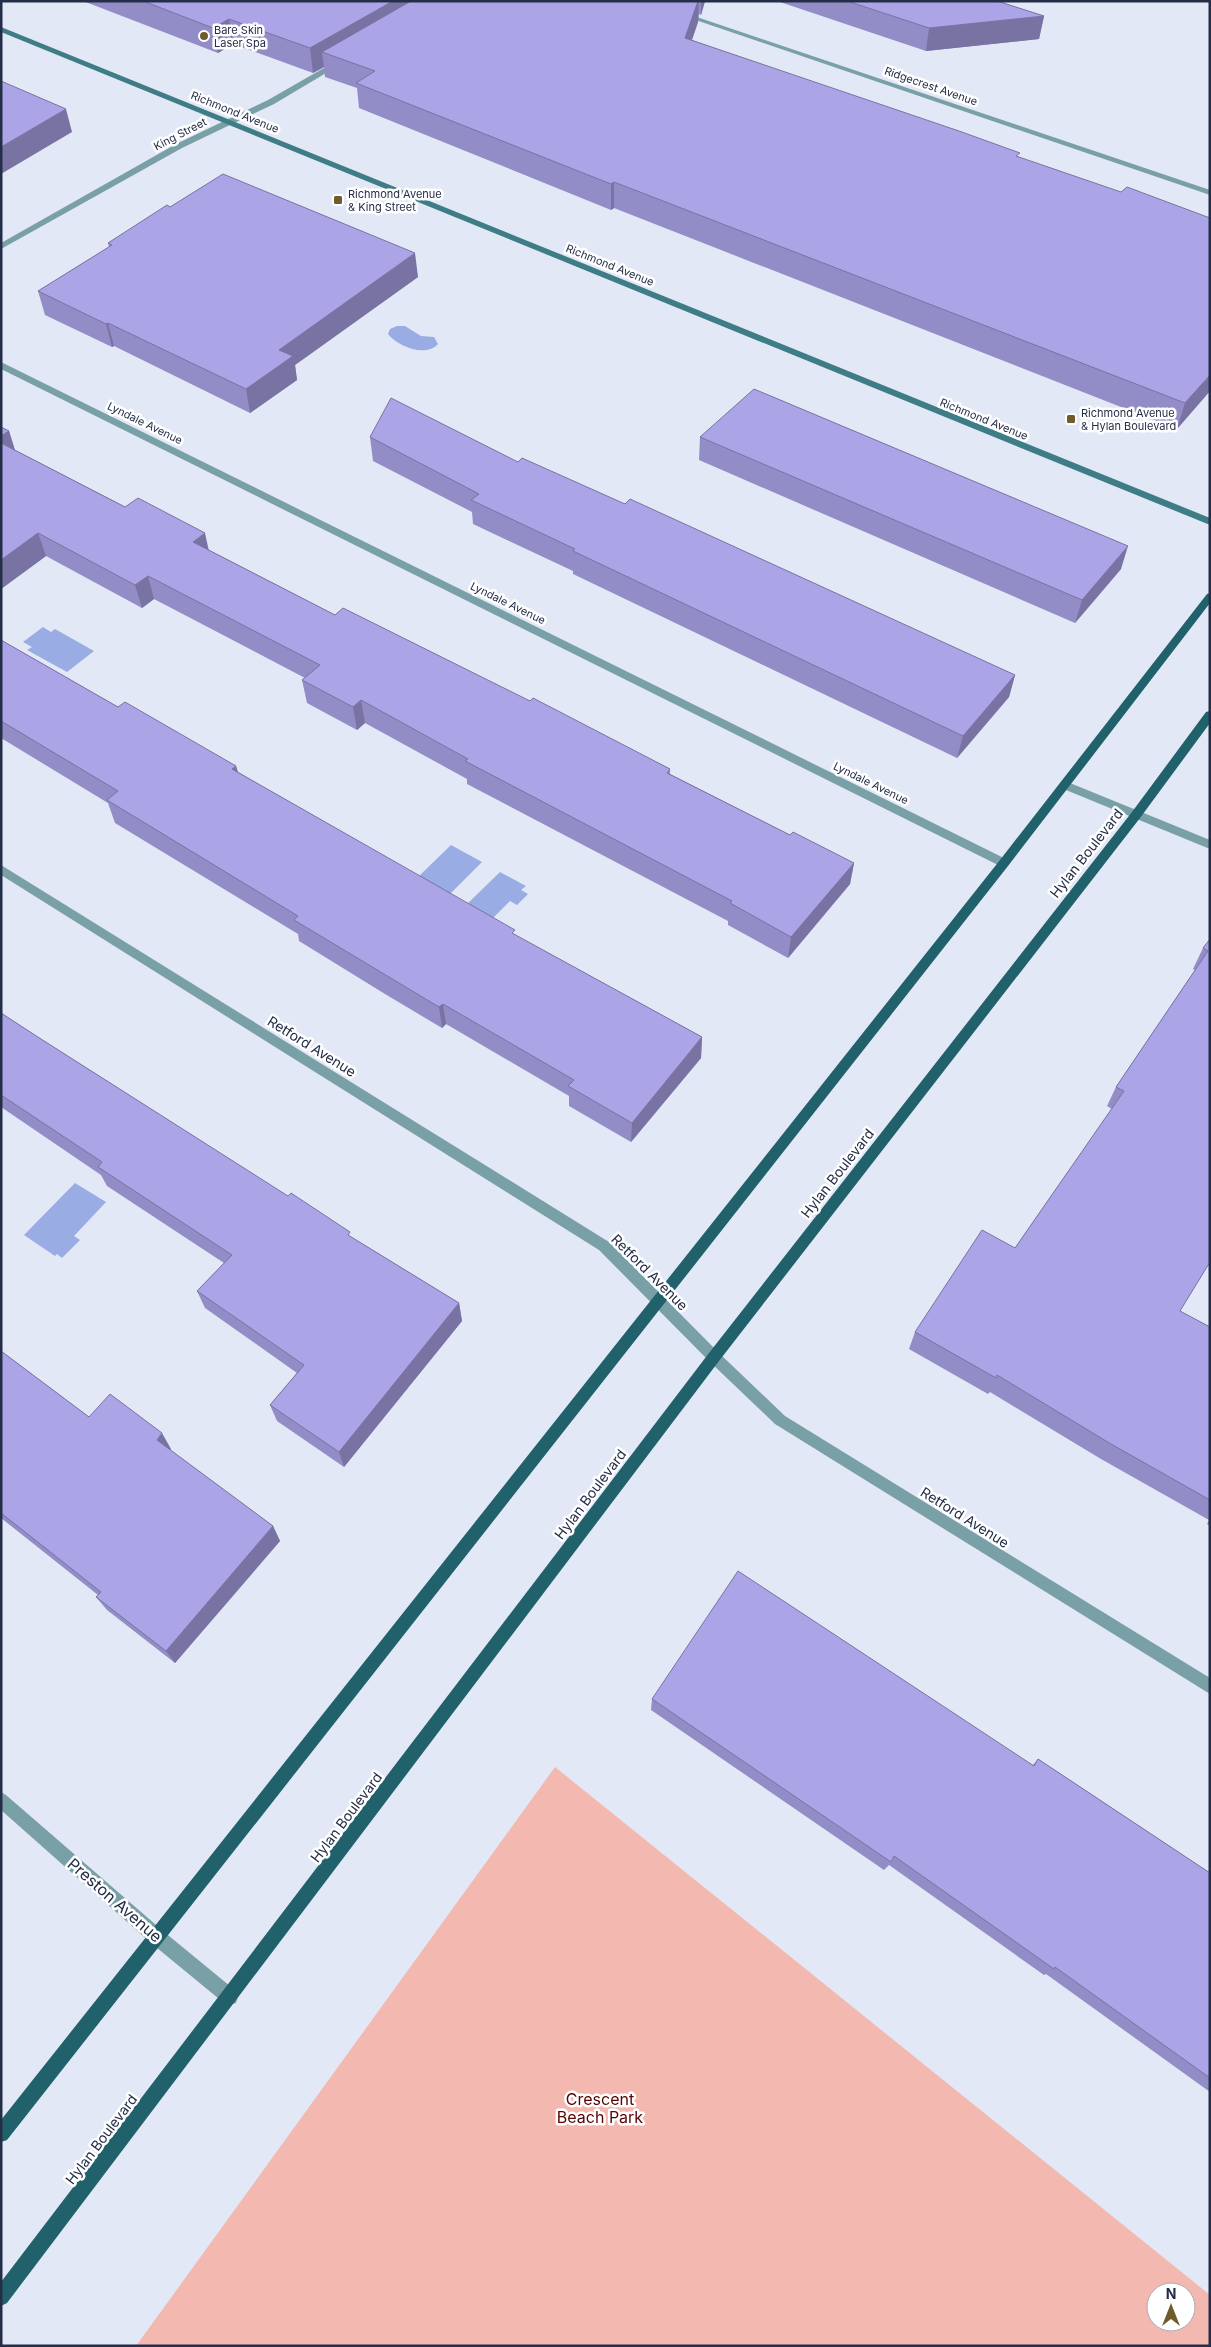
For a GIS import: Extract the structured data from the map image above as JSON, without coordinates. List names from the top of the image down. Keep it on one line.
{"streets":{"main road":["Richmond Avenue","Hylan Boulevard"],"street":["Ridgecrest Avenue","King Street","Lyndale Avenue","Retford Avenue","Preston Avenue"]},"crossings":[["Richmond Avenue","King Street"],["Hylan Boulevard","Retford Avenue"],["Hylan Boulevard","Preston Avenue"]],"parks":["Crescent Beach Park"],"places":{"other":["Bare Skin Laser Spa"],"transit":["Richmond Avenue & King Street","Richmond Avenue & Hylan Boulevard"]},"north":"top"}
